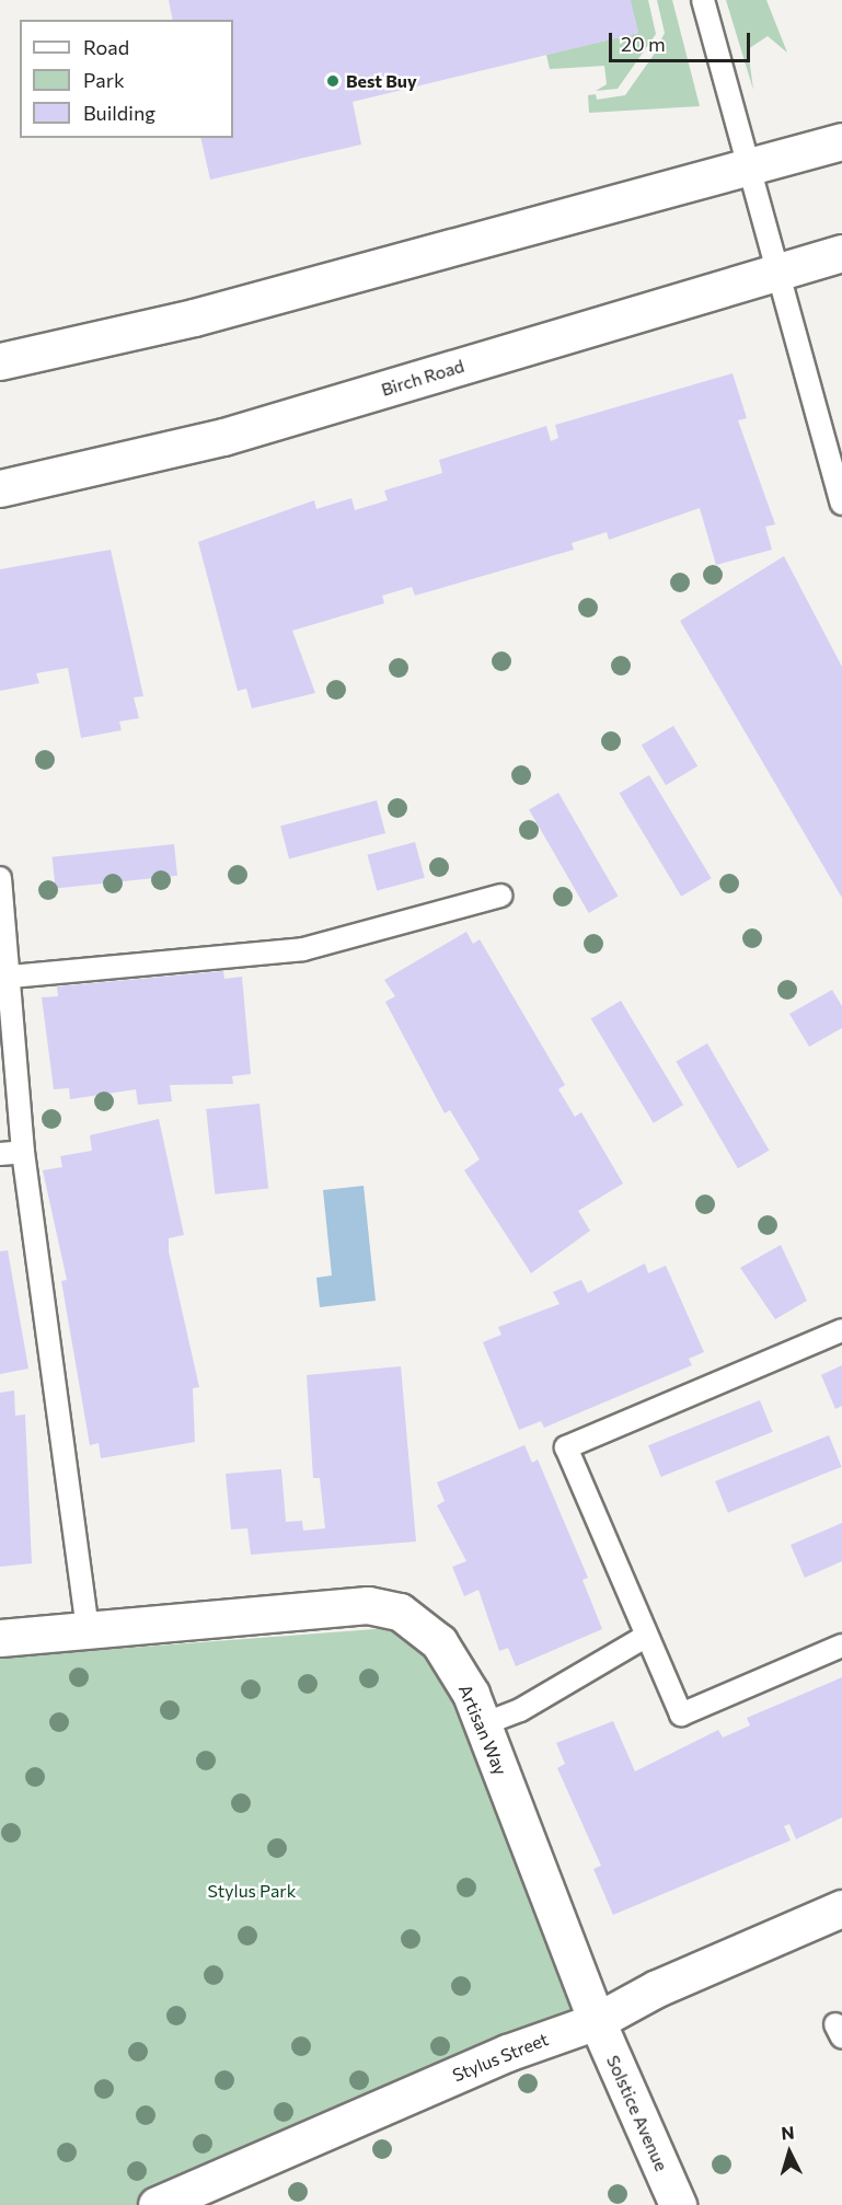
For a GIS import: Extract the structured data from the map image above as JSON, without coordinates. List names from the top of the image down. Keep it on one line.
{"streets":{"street":["Birch Road","Artisan Way","Stylus Street","Solstice Avenue"]},"crossings":[["Artisan Way","Stylus Street"],["Artisan Way","Solstice Avenue"],["Stylus Street","Solstice Avenue"]],"parks":["Stylus Park"],"places":["Best Buy"],"legend":["Road","Park","Building"],"scale_bar":"20 m","north":"top"}
